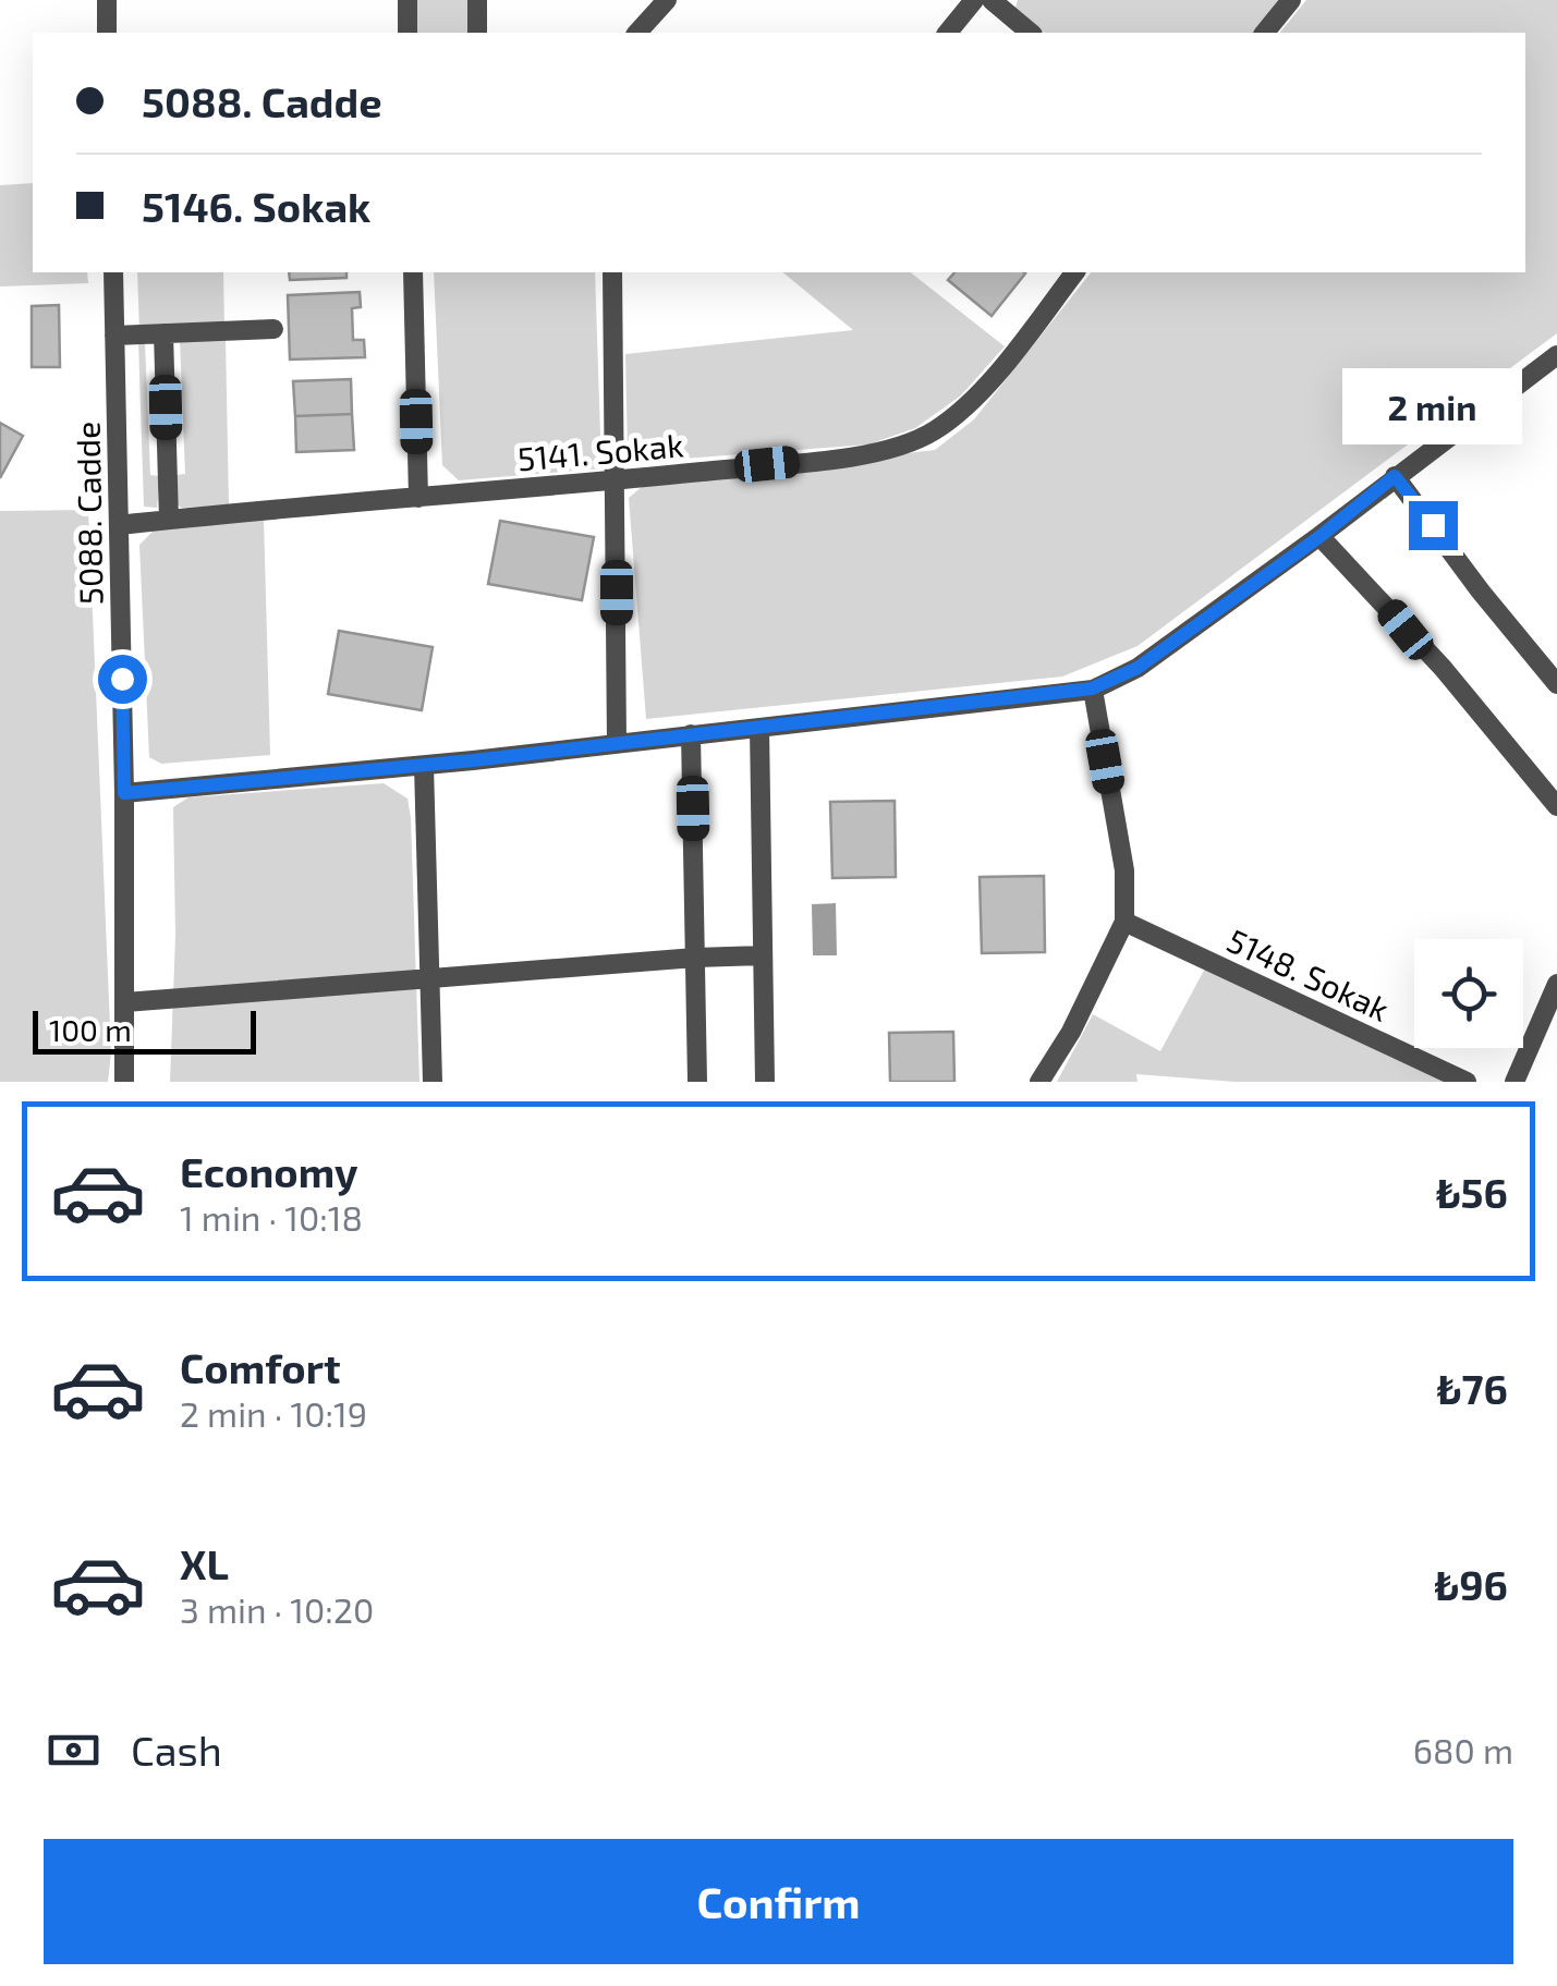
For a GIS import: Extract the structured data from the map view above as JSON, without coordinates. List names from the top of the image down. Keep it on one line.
{"streets":{"street":["5141. Sokak","5088. Cadde","5148. Sokak"]},"crossings":[["5141. Sokak","5088. Cadde"]],"scale_bar":"100 m","page":{"banner":["5088. Cadde","5146. Sokak"],"bubble":"2 min","scale":"100 m","list":[{"name":"Economy","note":"1 min · 10:18","value":"₺56"},{"name":"Comfort","note":"2 min · 10:19","value":"₺76"},{"name":"XL","note":"3 min · 10:20","value":"₺96"}],"pay":["Cash","680 m"],"buttons":"Confirm"}}
